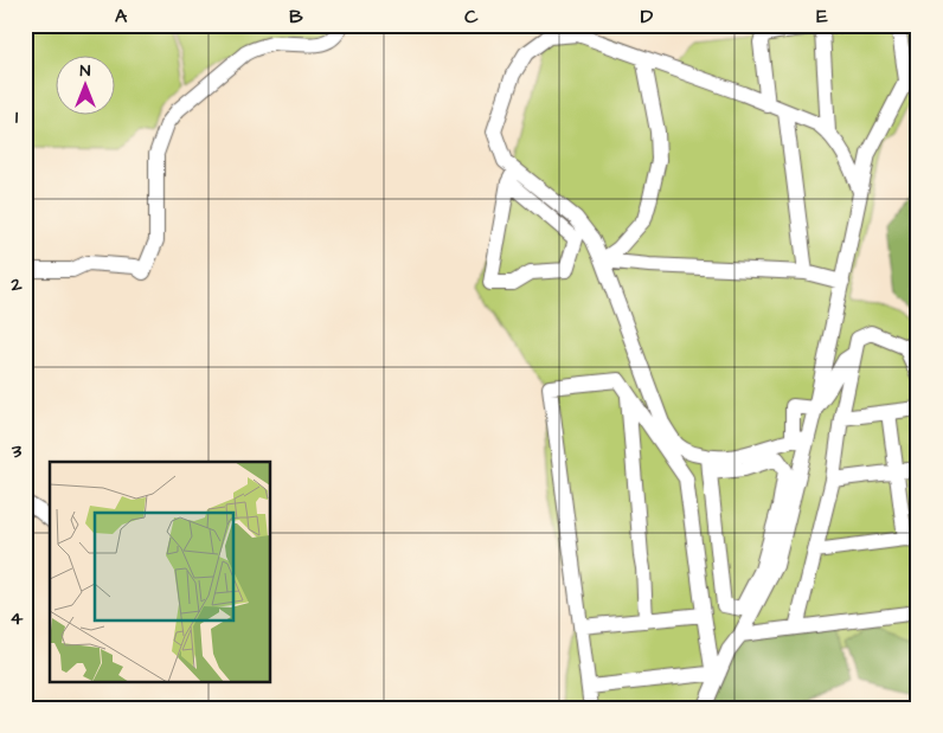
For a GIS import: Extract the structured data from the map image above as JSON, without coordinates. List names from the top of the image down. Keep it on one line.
{"north":"top","grid":{"columns":["A","B","C","D","E"],"rows":["1","2","3","4"]}}
